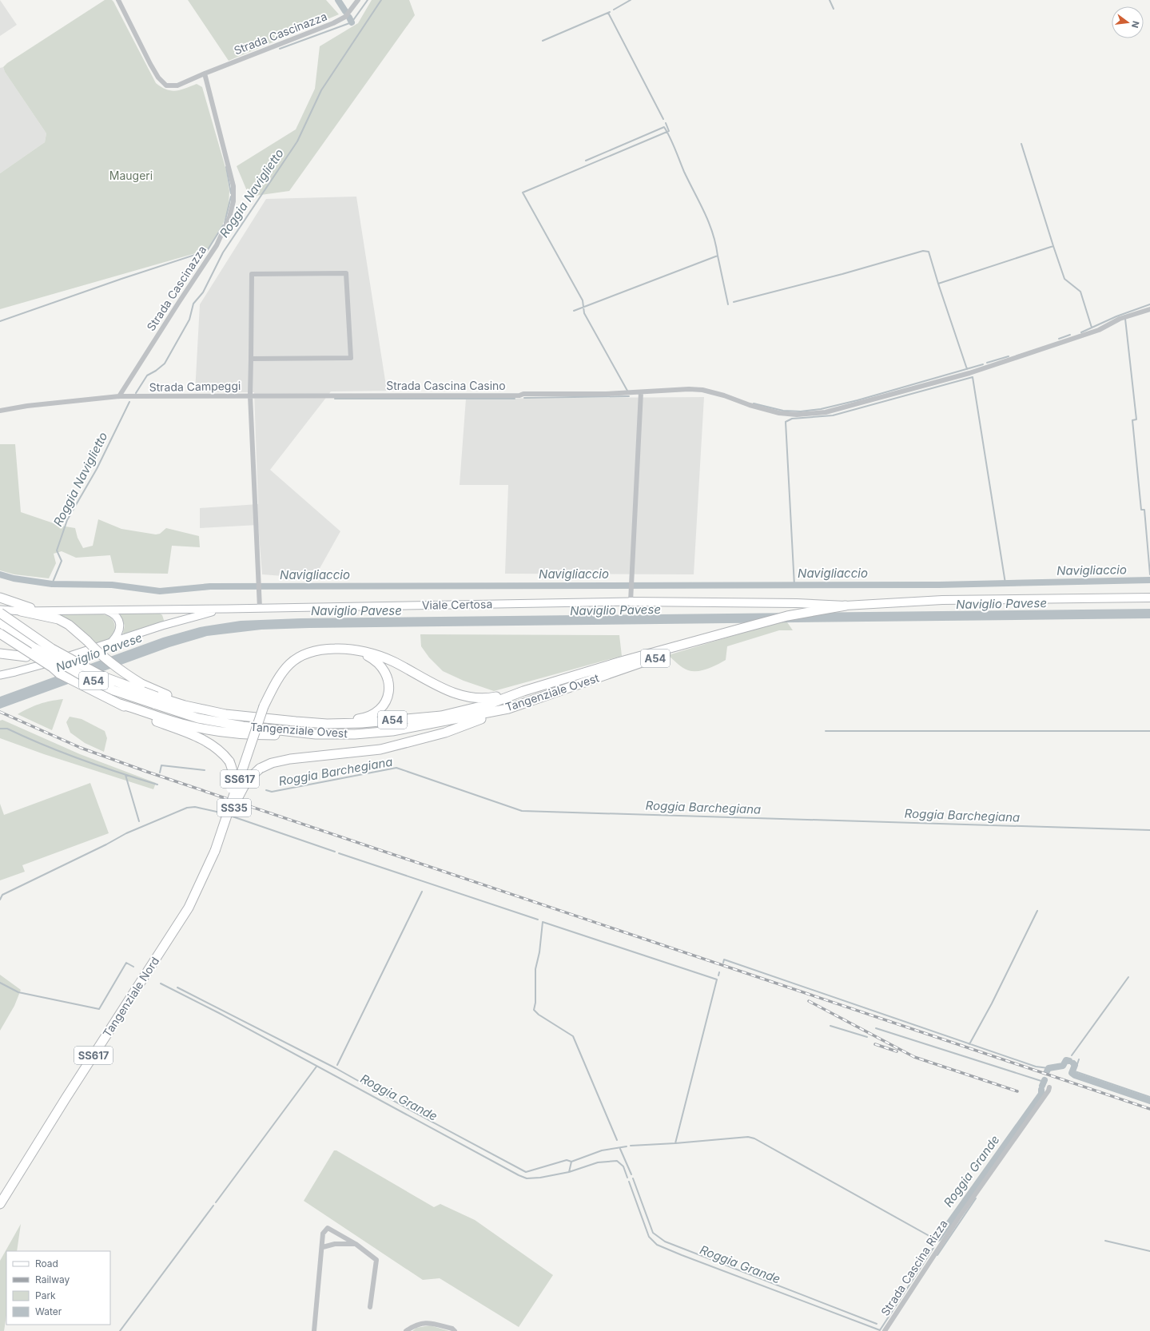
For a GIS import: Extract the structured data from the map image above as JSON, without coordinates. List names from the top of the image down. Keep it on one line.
{"streets":{"highway":["A54","Tangenziale Ovest","SS617","SS35","Tangenziale Nord"],"main road":["Viale Certosa"],"street":["Strada Cascinazza","Strada Cascina Casino","Strada Campeggi","Strada Cascina Rizza"]},"crossings":[["Strada Cascinazza","Strada Campeggi"],["Strada Cascina Casino","Strada Campeggi"],["Strada Campeggi","Viale Certosa"],["Tangenziale Ovest","SS617"],["Tangenziale Ovest","SS35"],["SS617","SS35"],["SS617","Tangenziale Nord"],["SS35","Tangenziale Nord"]],"water":["Roggia Naviglietto","Navigliaccio","Naviglio Pavese","Roggia Barchegiana","Roggia Grande"],"parks":["Maugeri"],"legend":["Road","Railway","Park","Water"],"north":"right"}
